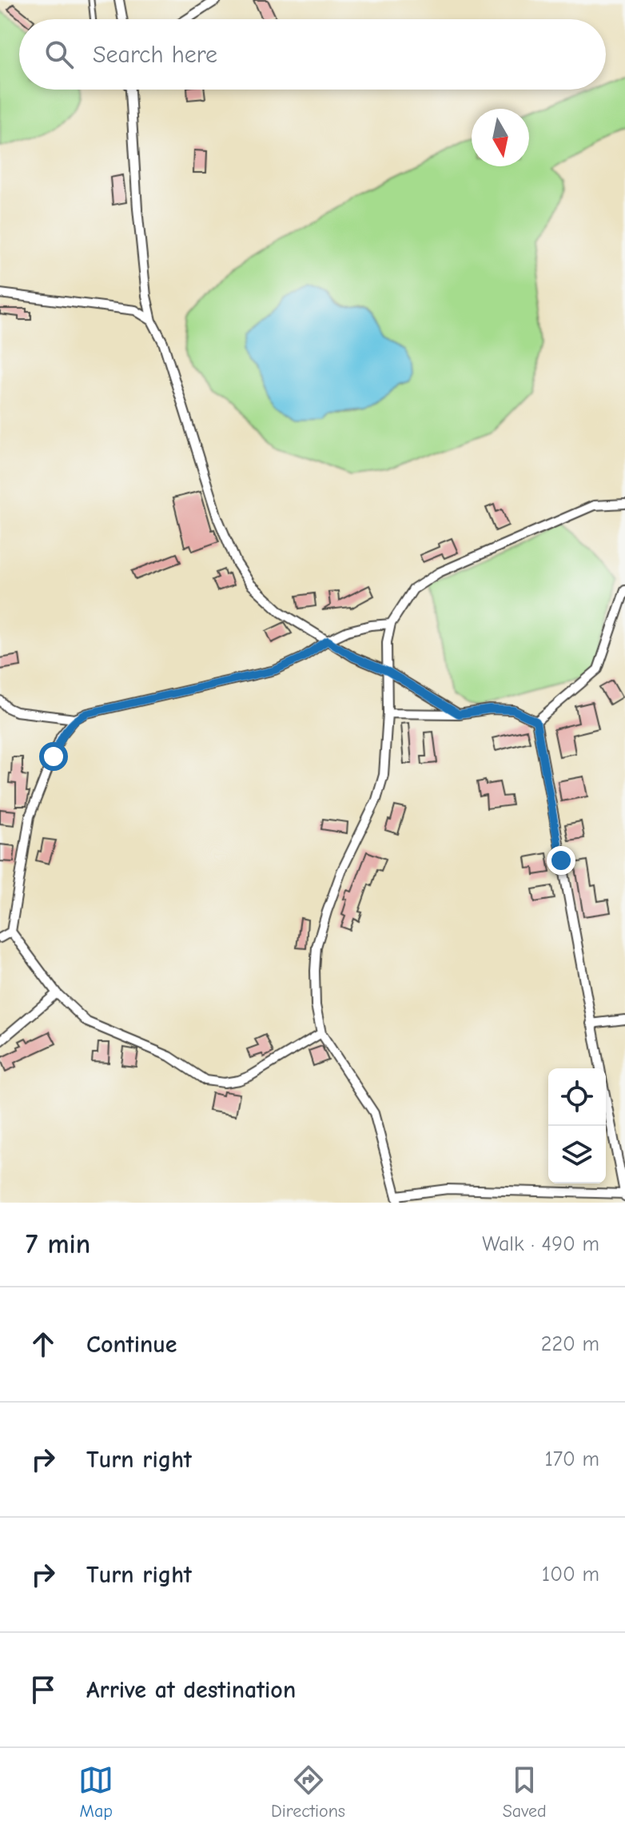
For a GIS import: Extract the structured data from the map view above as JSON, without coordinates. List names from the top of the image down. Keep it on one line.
{"north":"bottom","page":{"search":"Search here","heading":["7 min","Walk · 490 m"],"list":[["Continue","220 m"],["Turn right","170 m"],["Turn right","100 m"],"Arrive at destination"],"nav":["Map","Directions","Saved"]}}
